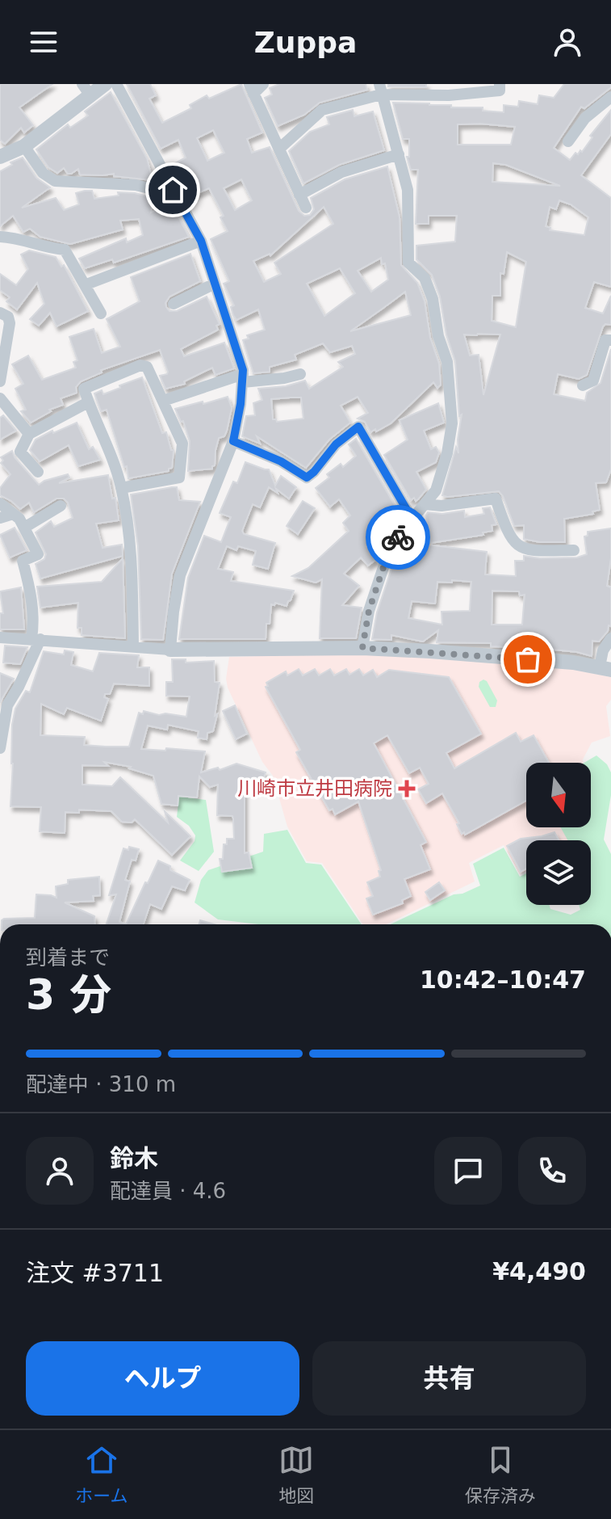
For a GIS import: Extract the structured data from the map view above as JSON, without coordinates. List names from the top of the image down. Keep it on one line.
{"places":{"health":["川崎市立井田病院"]},"north":"bottom","page":{"header":"Zuppa","heading":["3 分","到着まで","10:42–10:47"],"panel":["鈴木","配達員 · 4.6","注文 #3711","¥4,490"],"bar":"配達中 · 310 m","buttons":["ヘルプ","共有"],"tabs":["ホーム","地図","保存済み"]}}
